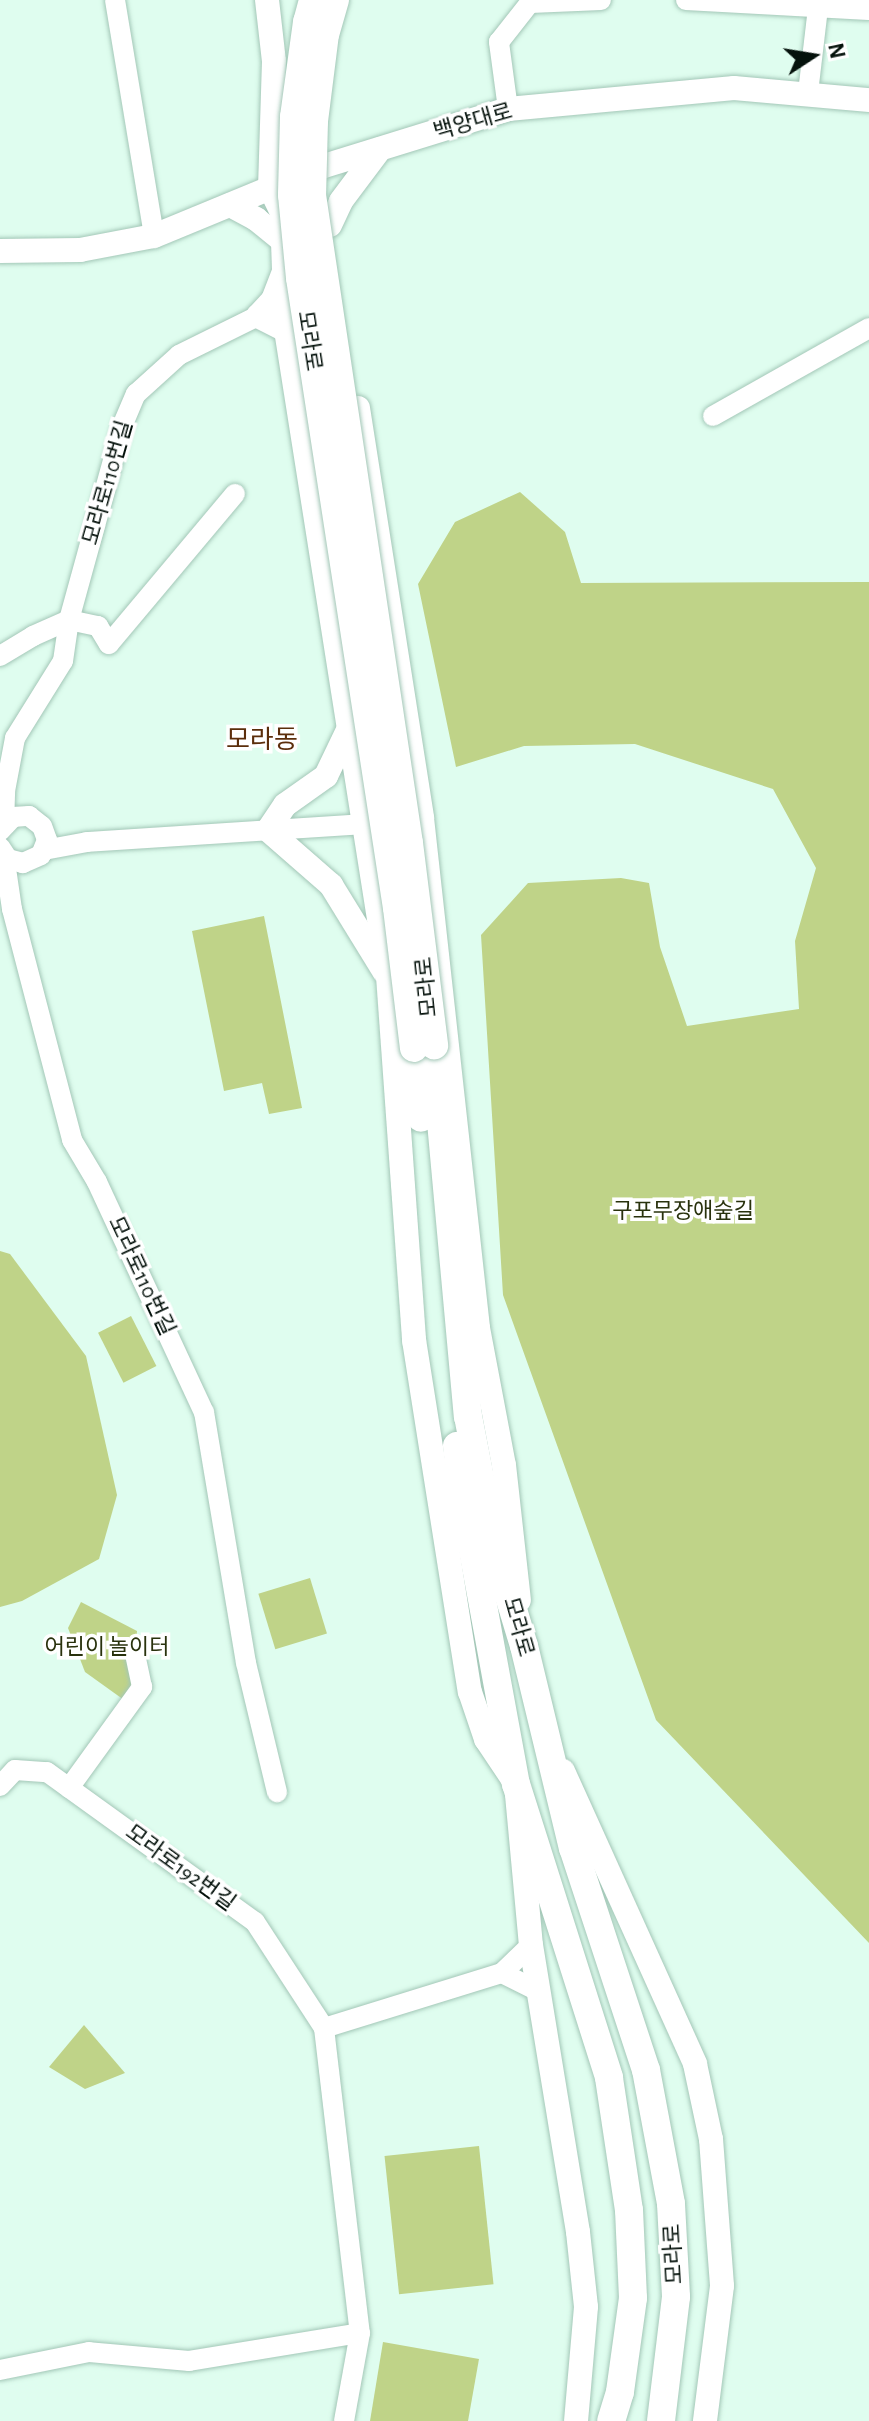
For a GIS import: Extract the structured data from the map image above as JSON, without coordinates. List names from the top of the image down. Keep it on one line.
{"streets":{"highway":["모라로"],"main road":["백양대로"],"street":["모라로110번길","모라로192번길"]},"crossings":[["백양대로","모라로"]],"districts":["모라동"],"parks":["구포무장애숲길","어린이 놀이터"],"north":"right"}
